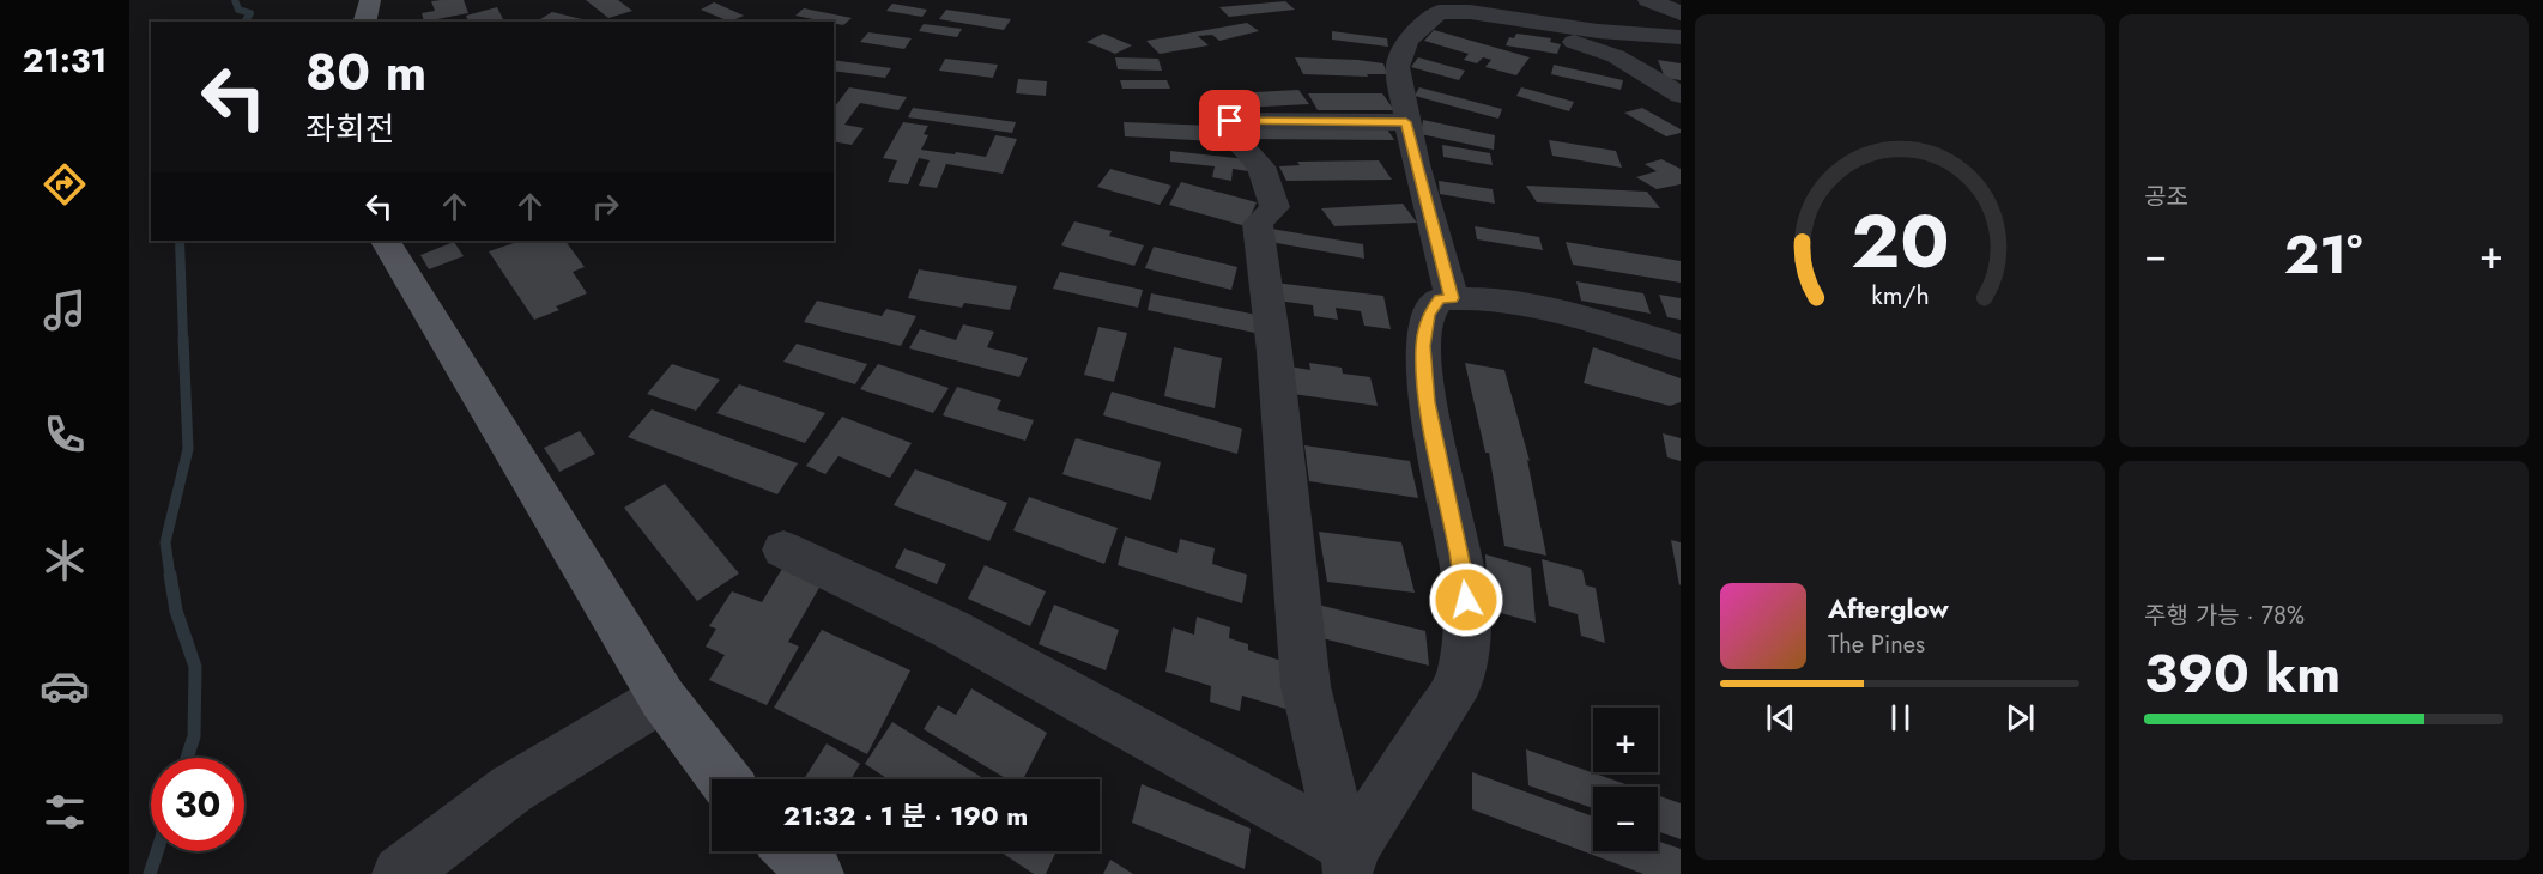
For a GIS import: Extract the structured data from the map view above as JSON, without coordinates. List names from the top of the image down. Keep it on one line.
{"page":{"tabs":"21:31","tile":["공조",["주행 가능 · 78%","390 km"]],"turn":["80 m","좌회전"],"heat":["−","21°","+"],"song":["Afterglow","The Pines"],"map_buttons":["+","−"],"limit":"30","trip":"21:32 · 1 분 · 190 m","gauge":["20","km/h"]}}
